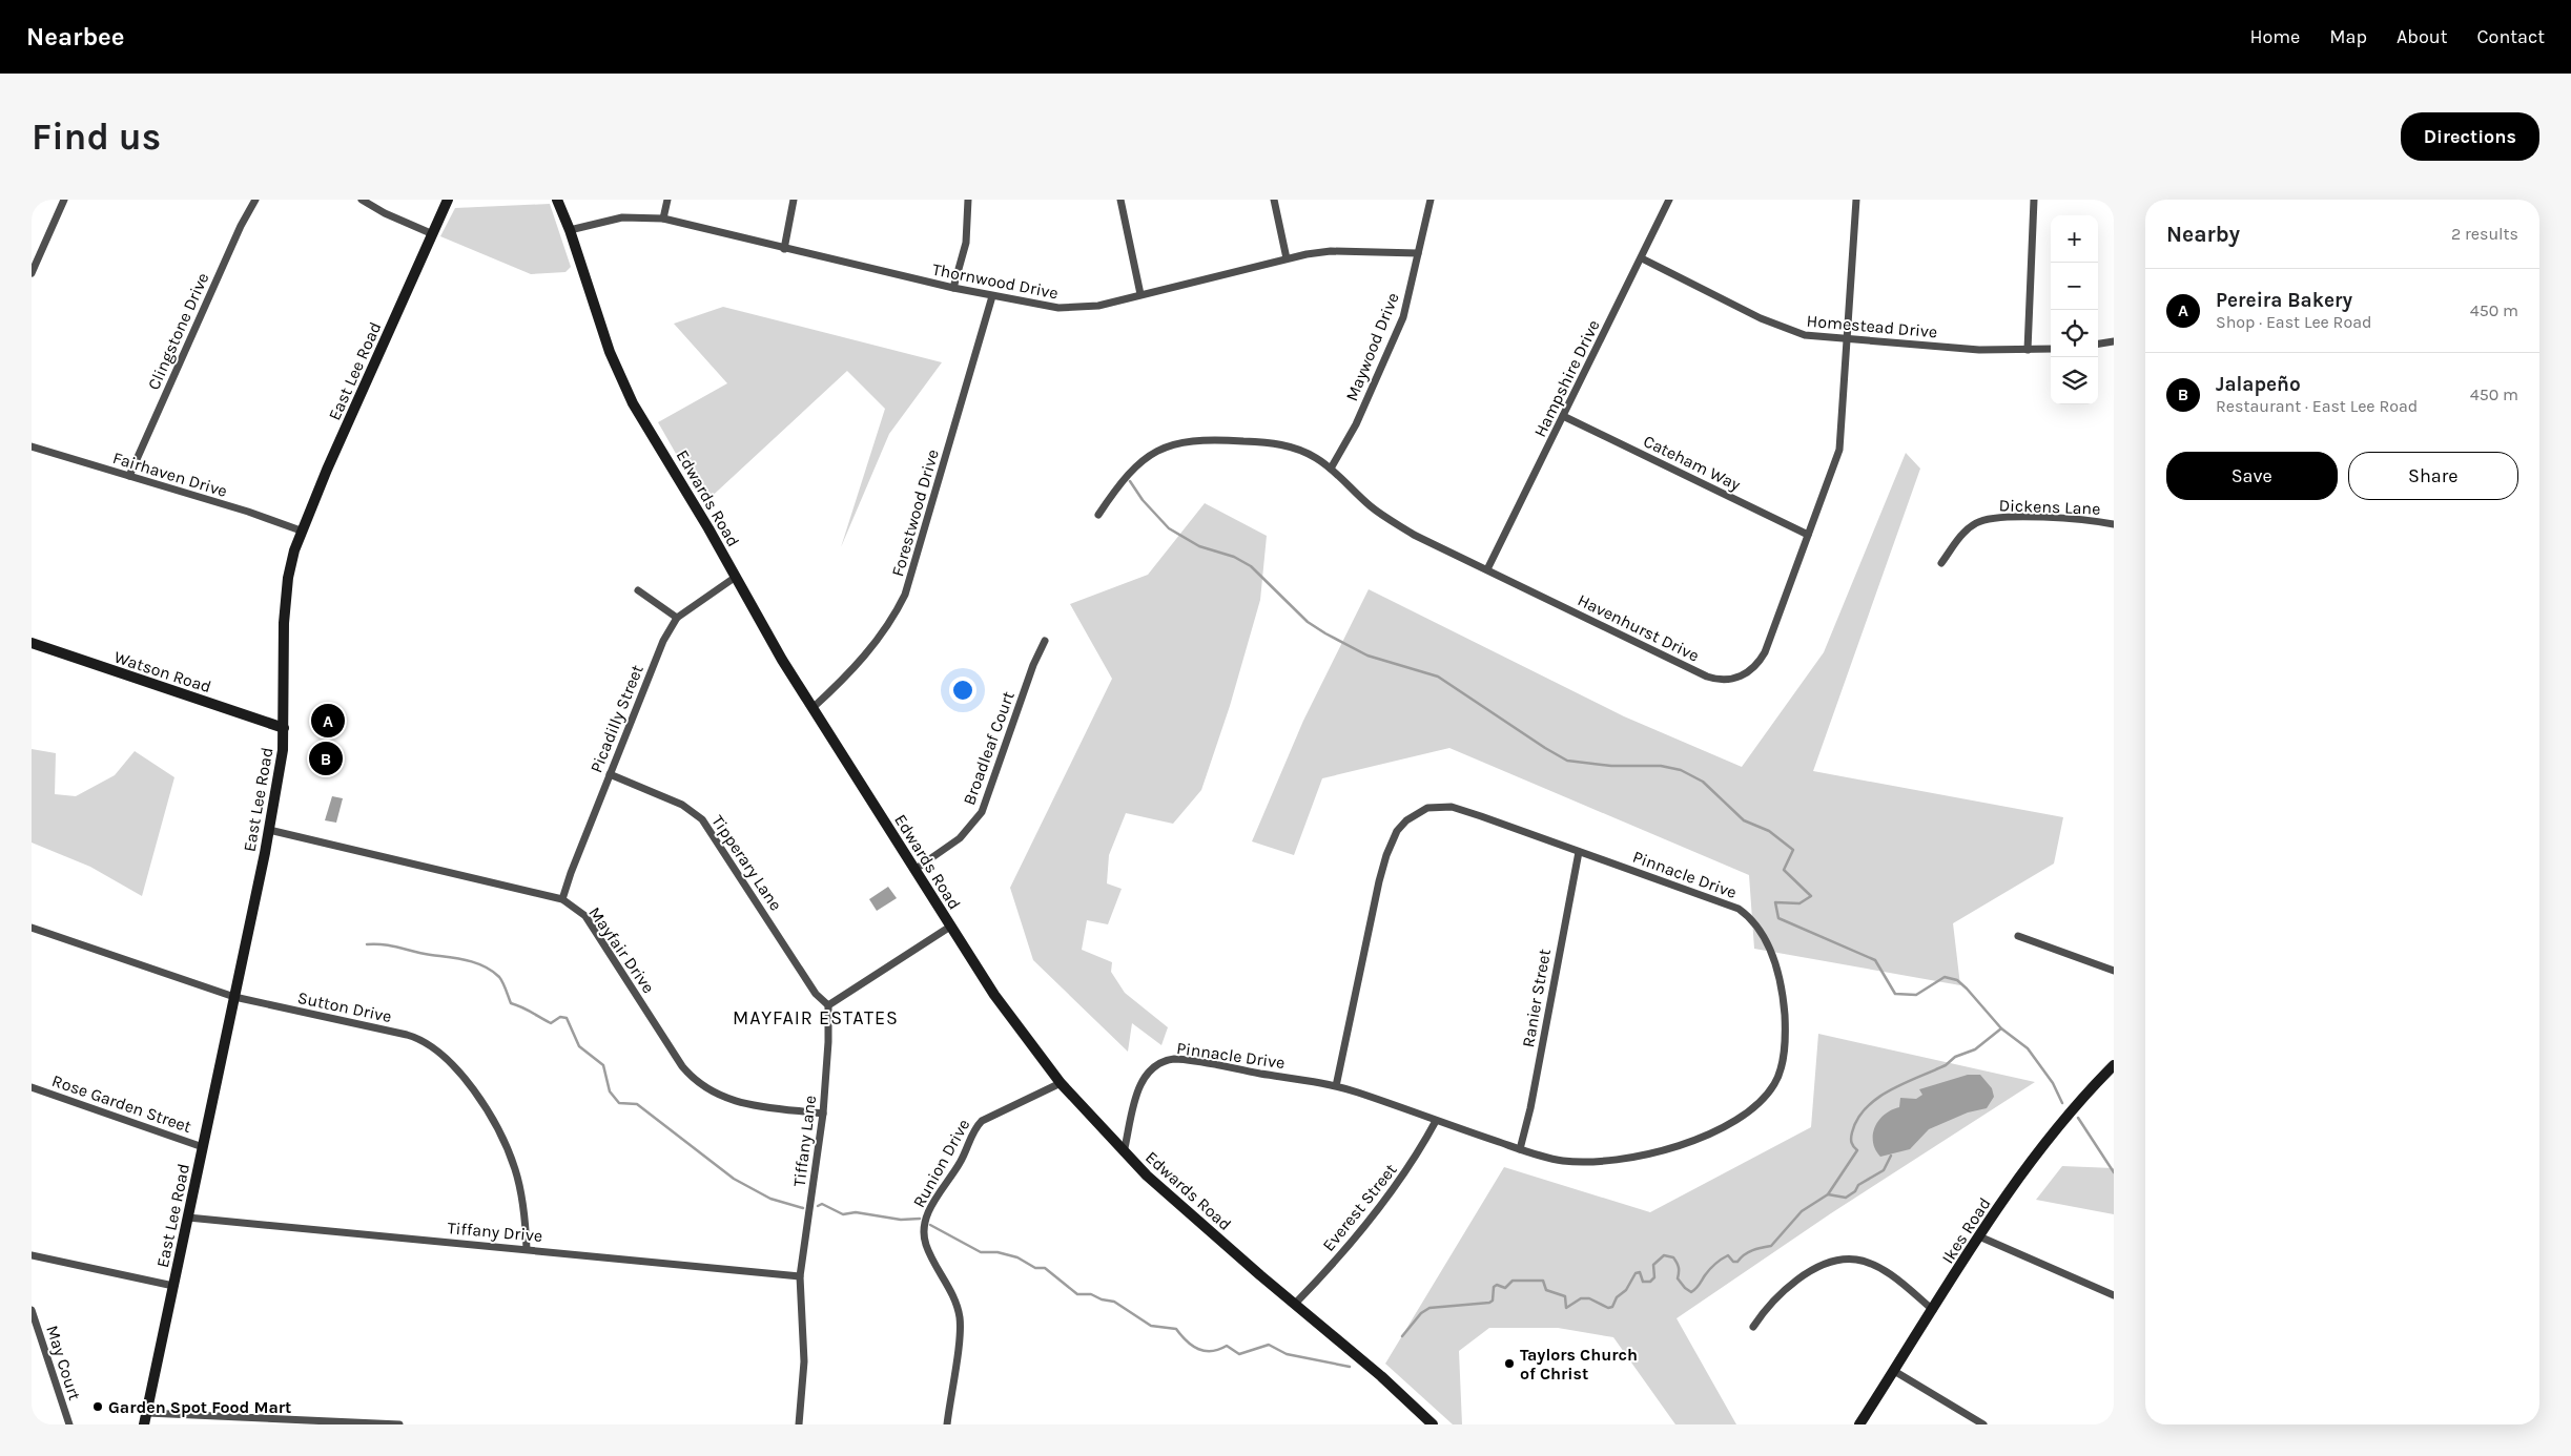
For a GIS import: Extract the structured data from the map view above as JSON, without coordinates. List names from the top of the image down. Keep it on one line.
{"streets":{"street":["Thornwood Drive","Homestead Drive","Clingstone Drive","Maywood Drive","East Lee Road","Hampshire Drive","Cateham Way","Fairhaven Drive","Edwards Road","Dickens Lane","Forestwood Drive","Havenhurst Drive","Watson Road","Picadilly Street","Broadleaf Court","Tipperary Lane","Pinnacle Drive","Mayfair Drive","Ranier Street","Sutton Drive","Rose Garden Street","Tiffany Lane","Runion Drive","Everest Street","Ikes Road","Tiffany Drive","May Court"]},"crossings":[["Thornwood Drive","Maywood Drive"],["Thornwood Drive","Edwards Road"],["Thornwood Drive","Forestwood Drive"],["Homestead Drive","Hampshire Drive"],["Homestead Drive","Havenhurst Drive"],["Clingstone Drive","Fairhaven Drive"],["Maywood Drive","Havenhurst Drive"],["East Lee Road","Fairhaven Drive"],["East Lee Road","Watson Road"],["East Lee Road","Mayfair Drive"],["East Lee Road","Sutton Drive"],["East Lee Road","Rose Garden Street"],["East Lee Road","Tiffany Drive"],["Hampshire Drive","Cateham Way"],["Hampshire Drive","Havenhurst Drive"],["Cateham Way","Havenhurst Drive"],["Edwards Road","Forestwood Drive"],["Edwards Road","Picadilly Street"],["Edwards Road","Broadleaf Court"],["Edwards Road","Pinnacle Drive"],["Edwards Road","Runion Drive"],["Edwards Road","Everest Street"],["Picadilly Street","Tipperary Lane"],["Picadilly Street","Mayfair Drive"],["Tipperary Lane","Tiffany Lane"],["Pinnacle Drive","Ranier Street"],["Pinnacle Drive","Everest Street"],["Mayfair Drive","Tiffany Lane"],["Sutton Drive","Tiffany Drive"],["Tiffany Lane","Tiffany Drive"]],"districts":["MAYFAIR ESTATES"],"places":["Taylors Church of Christ","Garden Spot Food Mart"],"page":{"header":"Nearbee","nav":["Home","Map","About","Contact"],"buttons":["Directions",["Save","Share"]],"title":"Find us","heading":["Nearby","2 results"],"map_buttons":["+","−"],"list":[{"mark":"A","name":"Pereira Bakery","note":"Shop · East Lee Road","value":"450 m"},{"mark":"B","name":"Jalapeño","note":"Restaurant · East Lee Road","value":"450 m"}],"pins":["A","B"]}}
